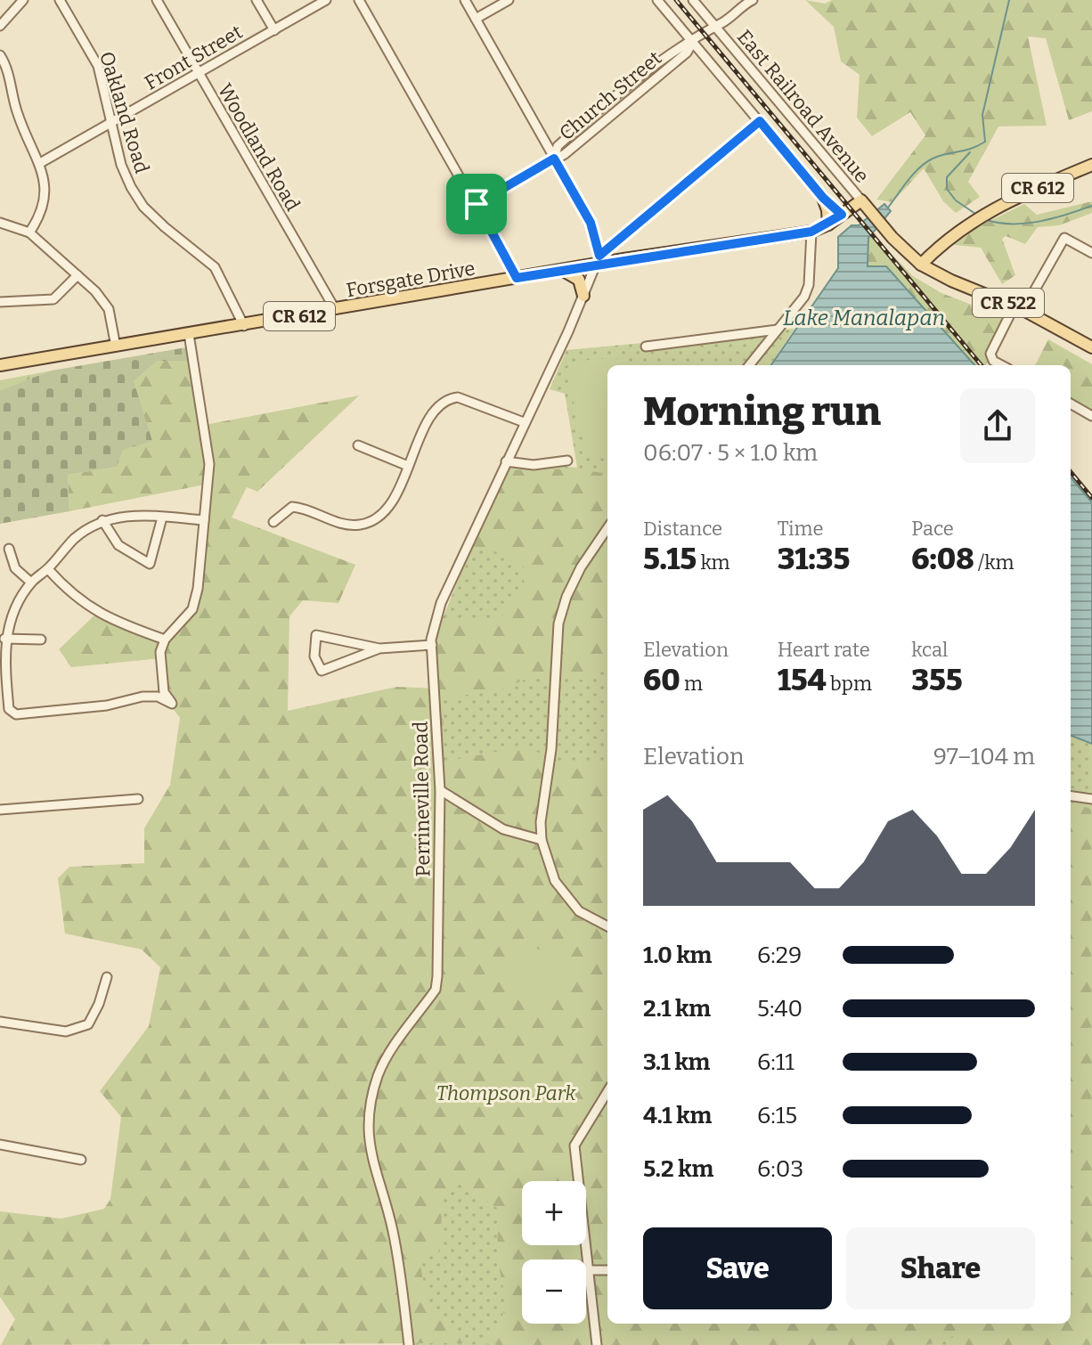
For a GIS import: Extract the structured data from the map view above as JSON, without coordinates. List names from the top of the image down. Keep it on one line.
{"streets":{"main road":["CR 612","Forsgate Drive","CR 522"],"street":["Front Street","Church Street","East Railroad Avenue","Oakland Road","Woodland Road","Perrineville Road"]},"crossings":[["Front Street","Oakland Road"],["Front Street","Woodland Road"],["Church Street","East Railroad Avenue"],["East Railroad Avenue","Forsgate Drive"],["East Railroad Avenue","CR 522"],["Oakland Road","Forsgate Drive"],["Woodland Road","Forsgate Drive"],["CR 612","CR 522"],["Forsgate Drive","CR 522"],["Forsgate Drive","Perrineville Road"]],"water":["Lake Manalapan"],"parks":["Thompson Park"],"page":{"heading":["Morning run","06:07 · 5 × 1.0 km"],"stats":[["Distance","5.15 km"],["Time","31:35"],["Pace","6:08 /km"],["Elevation","60 m"],["Heart rate","154 bpm"],["kcal","355"]],"chart":["Elevation","97–104 m"],"list":[{"name":"1.0 km","note":"6:29"},{"name":"2.1 km","note":"5:40"},{"name":"3.1 km","note":"6:11"},{"name":"4.1 km","note":"6:15"},{"name":"5.2 km","note":"6:03"}],"map_buttons":["+","−"],"buttons":["Save","Share"]}}
